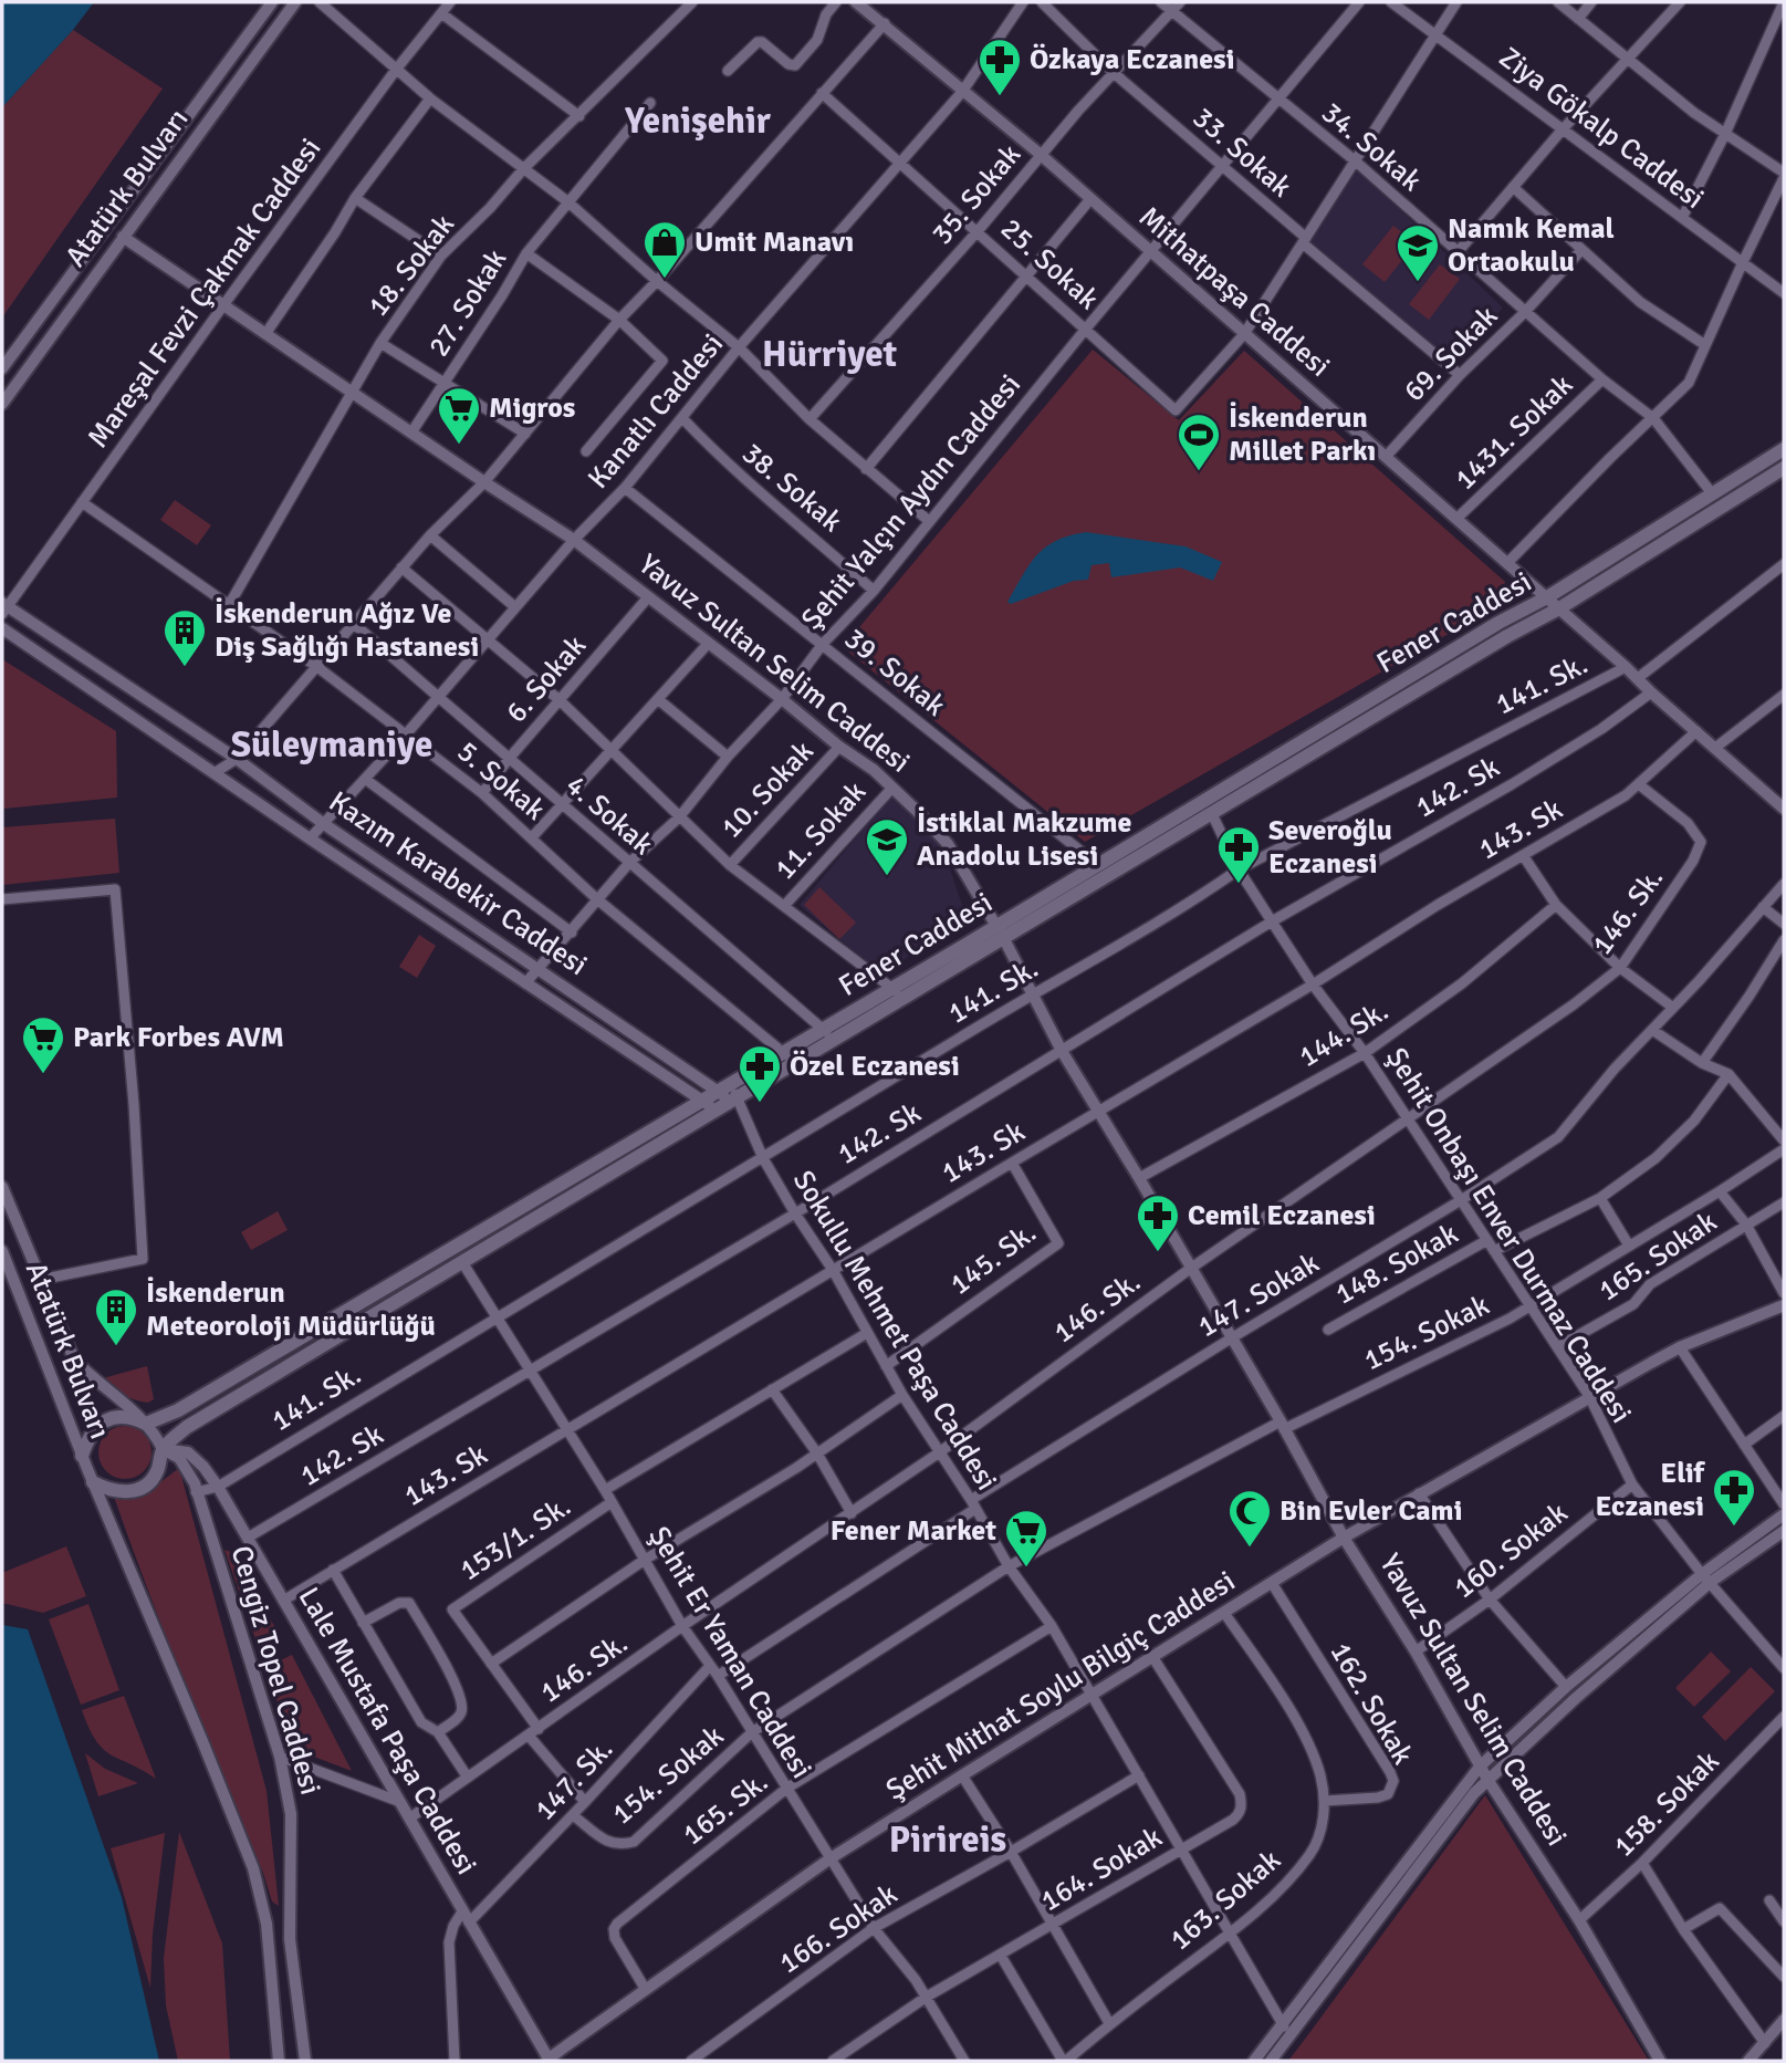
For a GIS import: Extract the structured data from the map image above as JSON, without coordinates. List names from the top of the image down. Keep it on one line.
{"streets":{"main road":["Fener Caddesi"],"street":["Ziya Gökalp Caddesi","34. Sokak","33. Sokak","Atatürk Bulvarı","35. Sokak","25. Sokak","18. Sokak","Mithatpaşa Caddesi","Mareşal Fevzi Çakmak Caddesi","27. Sokak","69. Sokak","Kanatlı Caddesi","1431. Sokak","38. Sokak","Şehit Yalçın Aydın Caddesi","Yavuz Sultan Selim Caddesi","39. Sokak","6. Sokak","141. Sk.","5. Sokak","142. Sk","10. Sokak","4. Sokak","143. Sk","11. Sokak","Kazım Karabekir Caddesi","146. Sk.","144. Sk.","Şehit Onbaşı Enver Durmaz Caddesi","165. Sokak","145. Sk.","148. Sokak","147. Sokak","Sokullu Mehmet Paşa Caddesi","154. Sokak","153/1. Sk.","160. Sokak","Şehit Er Yaman Caddesi","Cengiz Topel Caddesi","Şehit Mithat Soylu Bilgiç Caddesi","162. Sokak","Lale Mustafa Paşa Caddesi","147. Sk.","158. Sokak","165. Sk.","164. Sokak","163. Sokak","166. Sokak"]},"crossings":[["34. Sokak","35. Sokak"],["34. Sokak","69. Sokak"],["34. Sokak","1431. Sokak"],["34. Sokak","Şehit Yalçın Aydın Caddesi"],["34. Sokak","Fener Caddesi"],["33. Sokak","35. Sokak"],["33. Sokak","69. Sokak"],["33. Sokak","Şehit Yalçın Aydın Caddesi"],["Atatürk Bulvarı","Fener Caddesi"],["Atatürk Bulvarı","Yavuz Sultan Selim Caddesi"],["Atatürk Bulvarı","Cengiz Topel Caddesi"],["Atatürk Bulvarı","Lale Mustafa Paşa Caddesi"],["35. Sokak","25. Sokak"],["35. Sokak","Mithatpaşa Caddesi"],["25. Sokak","Mithatpaşa Caddesi"],["25. Sokak","Kanatlı Caddesi"],["25. Sokak","Şehit Yalçın Aydın Caddesi"],["18. Sokak","Yavuz Sultan Selim Caddesi"],["18. Sokak","5. Sokak"],["Mithatpaşa Caddesi","69. Sokak"],["Mithatpaşa Caddesi","Kanatlı Caddesi"],["Mithatpaşa Caddesi","1431. Sokak"],["Mithatpaşa Caddesi","Şehit Yalçın Aydın Caddesi"],["Mithatpaşa Caddesi","Fener Caddesi"],["Mithatpaşa Caddesi","141. Sk."],["Mithatpaşa Caddesi","142. Sk"],["Mithatpaşa Caddesi","143. Sk"],["Mareşal Fevzi Çakmak Caddesi","Yavuz Sultan Selim Caddesi"],["Mareşal Fevzi Çakmak Caddesi","5. Sokak"],["Mareşal Fevzi Çakmak Caddesi","Kazım Karabekir Caddesi"],["27. Sokak","Yavuz Sultan Selim Caddesi"],["Kanatlı Caddesi","38. Sokak"],["Kanatlı Caddesi","Yavuz Sultan Selim Caddesi"],["Kanatlı Caddesi","39. Sokak"],["Kanatlı Caddesi","5. Sokak"],["Kanatlı Caddesi","4. Sokak"],["Kanatlı Caddesi","Kazım Karabekir Caddesi"],["38. Sokak","Şehit Yalçın Aydın Caddesi"],["Şehit Yalçın Aydın Caddesi","Yavuz Sultan Selim Caddesi"],["Şehit Yalçın Aydın Caddesi","39. Sokak"],["Şehit Yalçın Aydın Caddesi","5. Sokak"],["Şehit Yalçın Aydın Caddesi","4. Sokak"],["Şehit Yalçın Aydın Caddesi","Kazım Karabekir Caddesi"],["Fener Caddesi","Yavuz Sultan Selim Caddesi"],["Fener Caddesi","39. Sokak"],["Fener Caddesi","5. Sokak"],["Fener Caddesi","4. Sokak"],["Fener Caddesi","Kazım Karabekir Caddesi"],["Fener Caddesi","Şehit Onbaşı Enver Durmaz Caddesi"],["Fener Caddesi","Sokullu Mehmet Paşa Caddesi"],["Fener Caddesi","Şehit Er Yaman Caddesi"],["Fener Caddesi","Cengiz Topel Caddesi"],["Fener Caddesi","Lale Mustafa Paşa Caddesi"],["Yavuz Sultan Selim Caddesi","6. Sokak"],["Yavuz Sultan Selim Caddesi","141. Sk."],["Yavuz Sultan Selim Caddesi","142. Sk"],["Yavuz Sultan Selim Caddesi","10. Sokak"],["Yavuz Sultan Selim Caddesi","143. Sk"],["Yavuz Sultan Selim Caddesi","11. Sokak"],["Yavuz Sultan Selim Caddesi","146. Sk."],["Yavuz Sultan Selim Caddesi","144. Sk."],["Yavuz Sultan Selim Caddesi","147. Sokak"],["Yavuz Sultan Selim Caddesi","154. Sokak"],["Yavuz Sultan Selim Caddesi","160. Sokak"],["Yavuz Sultan Selim Caddesi","Şehit Mithat Soylu Bilgiç Caddesi"],["Yavuz Sultan Selim Caddesi","158. Sokak"],["6. Sokak","5. Sokak"],["6. Sokak","4. Sokak"],["141. Sk.","Şehit Onbaşı Enver Durmaz Caddesi"],["141. Sk.","Sokullu Mehmet Paşa Caddesi"],["141. Sk.","Şehit Er Yaman Caddesi"],["141. Sk.","Cengiz Topel Caddesi"],["141. Sk.","Lale Mustafa Paşa Caddesi"],["142. Sk","Şehit Onbaşı Enver Durmaz Caddesi"],["142. Sk","Sokullu Mehmet Paşa Caddesi"],["142. Sk","Şehit Er Yaman Caddesi"],["142. Sk","Lale Mustafa Paşa Caddesi"],["143. Sk","146. Sk."],["143. Sk","Şehit Onbaşı Enver Durmaz Caddesi"],["143. Sk","145. Sk."],["143. Sk","Sokullu Mehmet Paşa Caddesi"],["143. Sk","Şehit Er Yaman Caddesi"],["143. Sk","Lale Mustafa Paşa Caddesi"],["Kazım Karabekir Caddesi","Sokullu Mehmet Paşa Caddesi"],["146. Sk.","Şehit Onbaşı Enver Durmaz Caddesi"],["146. Sk.","Sokullu Mehmet Paşa Caddesi"],["146. Sk.","153/1. Sk."],["146. Sk.","Şehit Er Yaman Caddesi"],["146. Sk.","Lale Mustafa Paşa Caddesi"],["144. Sk.","Şehit Onbaşı Enver Durmaz Caddesi"],["Şehit Onbaşı Enver Durmaz Caddesi","165. Sokak"],["Şehit Onbaşı Enver Durmaz Caddesi","148. Sokak"],["Şehit Onbaşı Enver Durmaz Caddesi","147. Sokak"],["Şehit Onbaşı Enver Durmaz Caddesi","154. Sokak"],["Şehit Onbaşı Enver Durmaz Caddesi","160. Sokak"],["Şehit Onbaşı Enver Durmaz Caddesi","Şehit Mithat Soylu Bilgiç Caddesi"],["145. Sk.","Sokullu Mehmet Paşa Caddesi"],["147. Sokak","Sokullu Mehmet Paşa Caddesi"],["147. Sokak","Şehit Er Yaman Caddesi"],["Sokullu Mehmet Paşa Caddesi","154. Sokak"],["Sokullu Mehmet Paşa Caddesi","Şehit Mithat Soylu Bilgiç Caddesi"],["Sokullu Mehmet Paşa Caddesi","165. Sk."],["Sokullu Mehmet Paşa Caddesi","164. Sokak"],["Sokullu Mehmet Paşa Caddesi","163. Sokak"],["Sokullu Mehmet Paşa Caddesi","166. Sokak"],["154. Sokak","Şehit Er Yaman Caddesi"],["154. Sokak","147. Sk."],["153/1. Sk.","Şehit Er Yaman Caddesi"],["153/1. Sk.","147. Sk."],["Şehit Er Yaman Caddesi","Şehit Mithat Soylu Bilgiç Caddesi"],["Şehit Er Yaman Caddesi","147. Sk."],["Şehit Er Yaman Caddesi","165. Sk."],["Şehit Er Yaman Caddesi","164. Sokak"],["Şehit Er Yaman Caddesi","166. Sokak"],["Cengiz Topel Caddesi","Lale Mustafa Paşa Caddesi"],["Şehit Mithat Soylu Bilgiç Caddesi","162. Sokak"],["Şehit Mithat Soylu Bilgiç Caddesi","Lale Mustafa Paşa Caddesi"],["Şehit Mithat Soylu Bilgiç Caddesi","165. Sk."],["Şehit Mithat Soylu Bilgiç Caddesi","164. Sokak"],["Şehit Mithat Soylu Bilgiç Caddesi","163. Sokak"],["162. Sokak","163. Sokak"],["Lale Mustafa Paşa Caddesi","147. Sk."]],"districts":["Yenişehir","Hürriyet","Süleymaniye","Pirireis"],"places":{"pharmacy":["Özkaya Eczanesi","Severoğlu Eczanesi","Özel Eczanesi","Cemil Eczanesi","Elif Eczanesi"],"shop":["Umit Manavı"],"school or university":["Namık Kemal Ortaokulu","İstiklal Makzume Anadolu Lisesi"],"supermarket":["Migros","Park Forbes AVM","Fener Market"],"sports":["İskenderun Millet Parkı"],"building":["İskenderun Ağız Ve Diş Sağlığı Hastanesi","İskenderun Meteoroloji Müdürlüğü"],"mosque":["Bin Evler Cami"]}}
